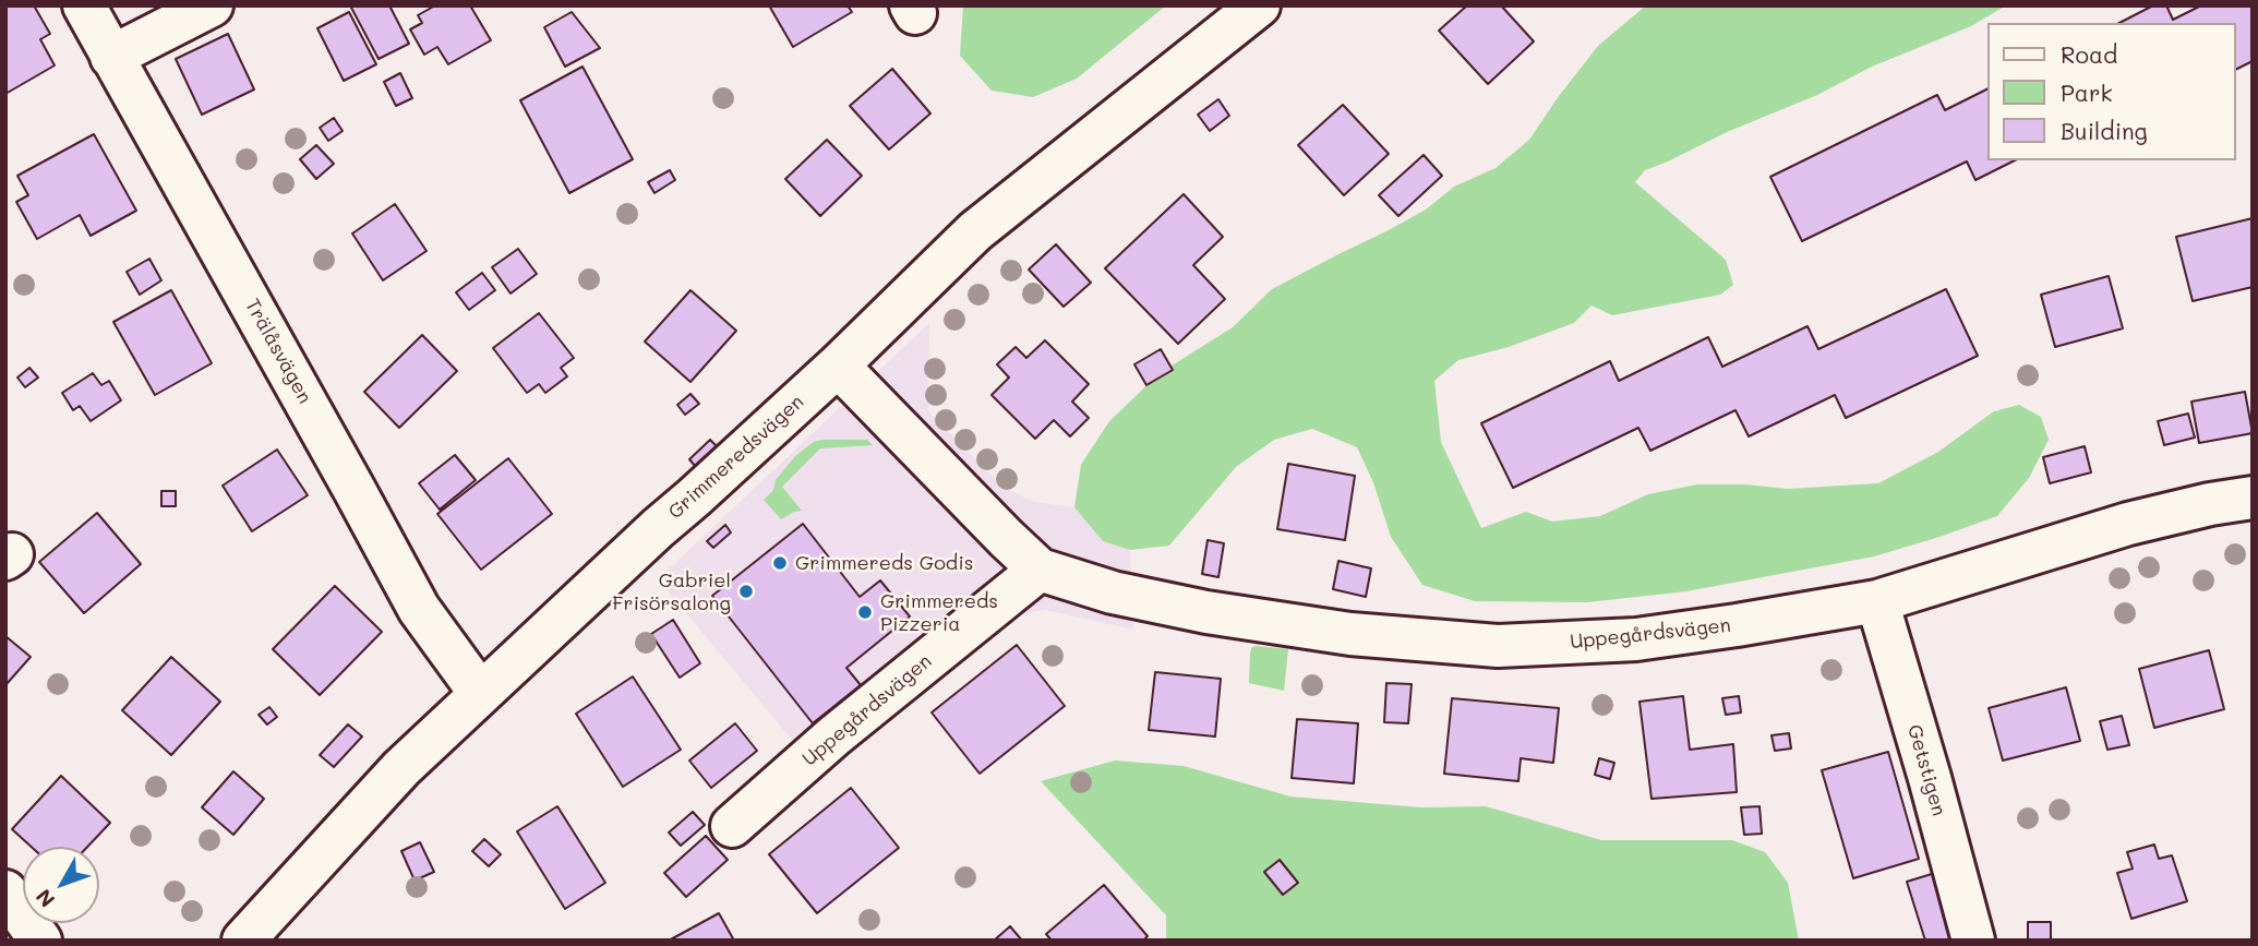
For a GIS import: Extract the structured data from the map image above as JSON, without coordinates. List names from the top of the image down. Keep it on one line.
{"streets":{"street":["Trälåsvägen","Grimmeredsvägen","Uppegårdsvägen","Getstigen"]},"crossings":[["Trälåsvägen","Grimmeredsvägen"],["Grimmeredsvägen","Uppegårdsvägen"],["Uppegårdsvägen","Getstigen"]],"places":["Grimmereds Godis","Gabriel Frisörsalong","Grimmereds Pizzeria"],"legend":["Road","Park","Building"],"north":"bottom left"}
